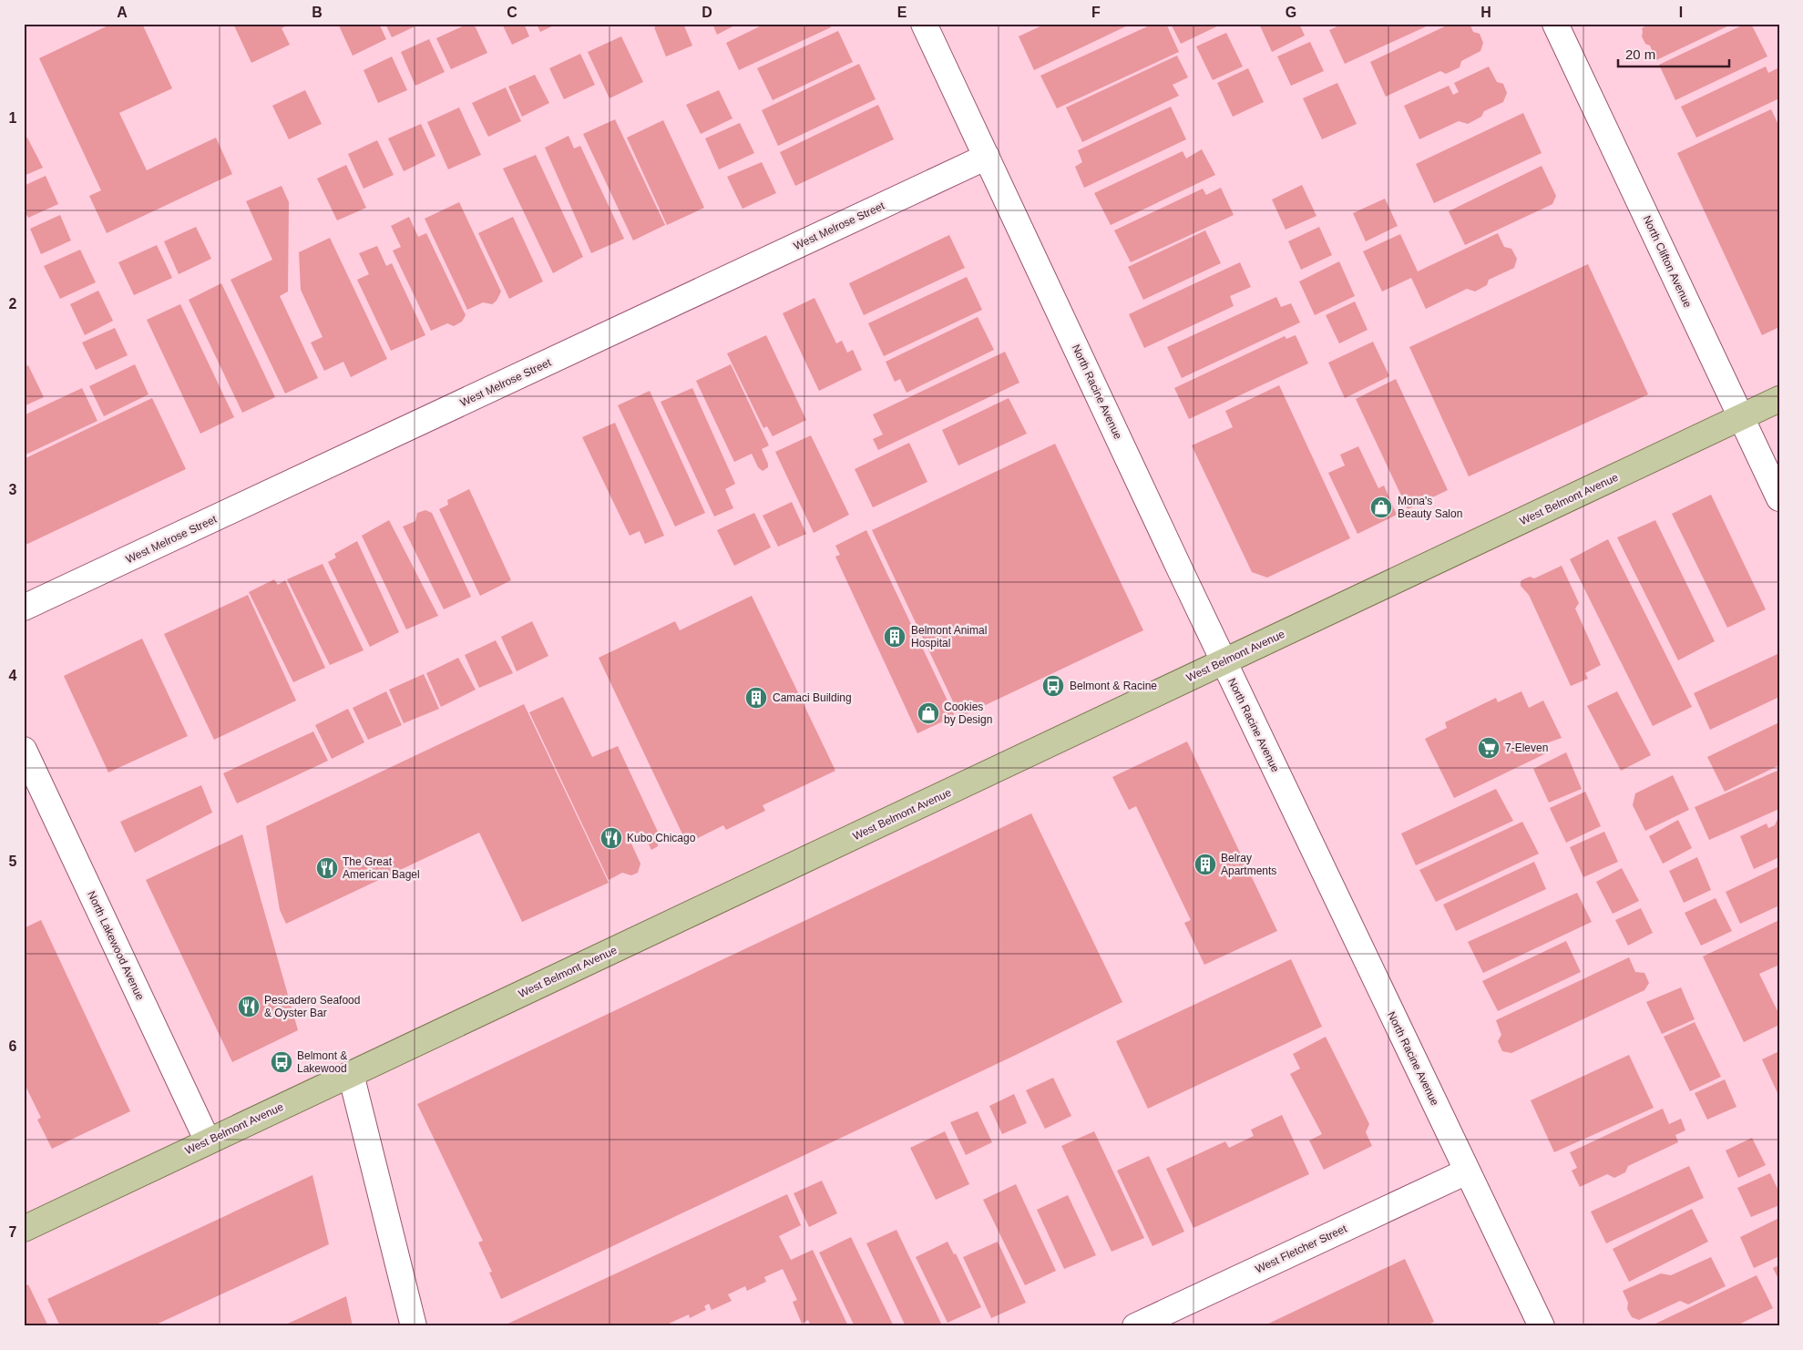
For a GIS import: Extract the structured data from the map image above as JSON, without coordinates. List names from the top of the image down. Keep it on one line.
{"streets":{"main road":["West Belmont Avenue"],"street":["West Melrose Street","North Clifton Avenue","North Racine Avenue","North Lakewood Avenue","West Fletcher Street"]},"crossings":[["West Melrose Street","North Racine Avenue"],["North Clifton Avenue","West Belmont Avenue"],["North Racine Avenue","West Belmont Avenue"],["North Racine Avenue","West Fletcher Street"],["West Belmont Avenue","North Lakewood Avenue"]],"places":{"shop":["Mona's Beauty Salon","Cookies by Design"],"building":["Belmont Animal Hospital","Camaci Building","Belray Apartments"],"bus stop":["Belmont & Racine","Belmont & Lakewood"],"supermarket":["7-Eleven"],"restaurant":["Kubo Chicago","The Great American Bagel","Pescadero Seafood & Oyster Bar"]},"scale_bar":"20 m","grid":{"columns":["A","B","C","D","E","F","G","H","I"],"rows":["1","2","3","4","5","6","7"]}}
